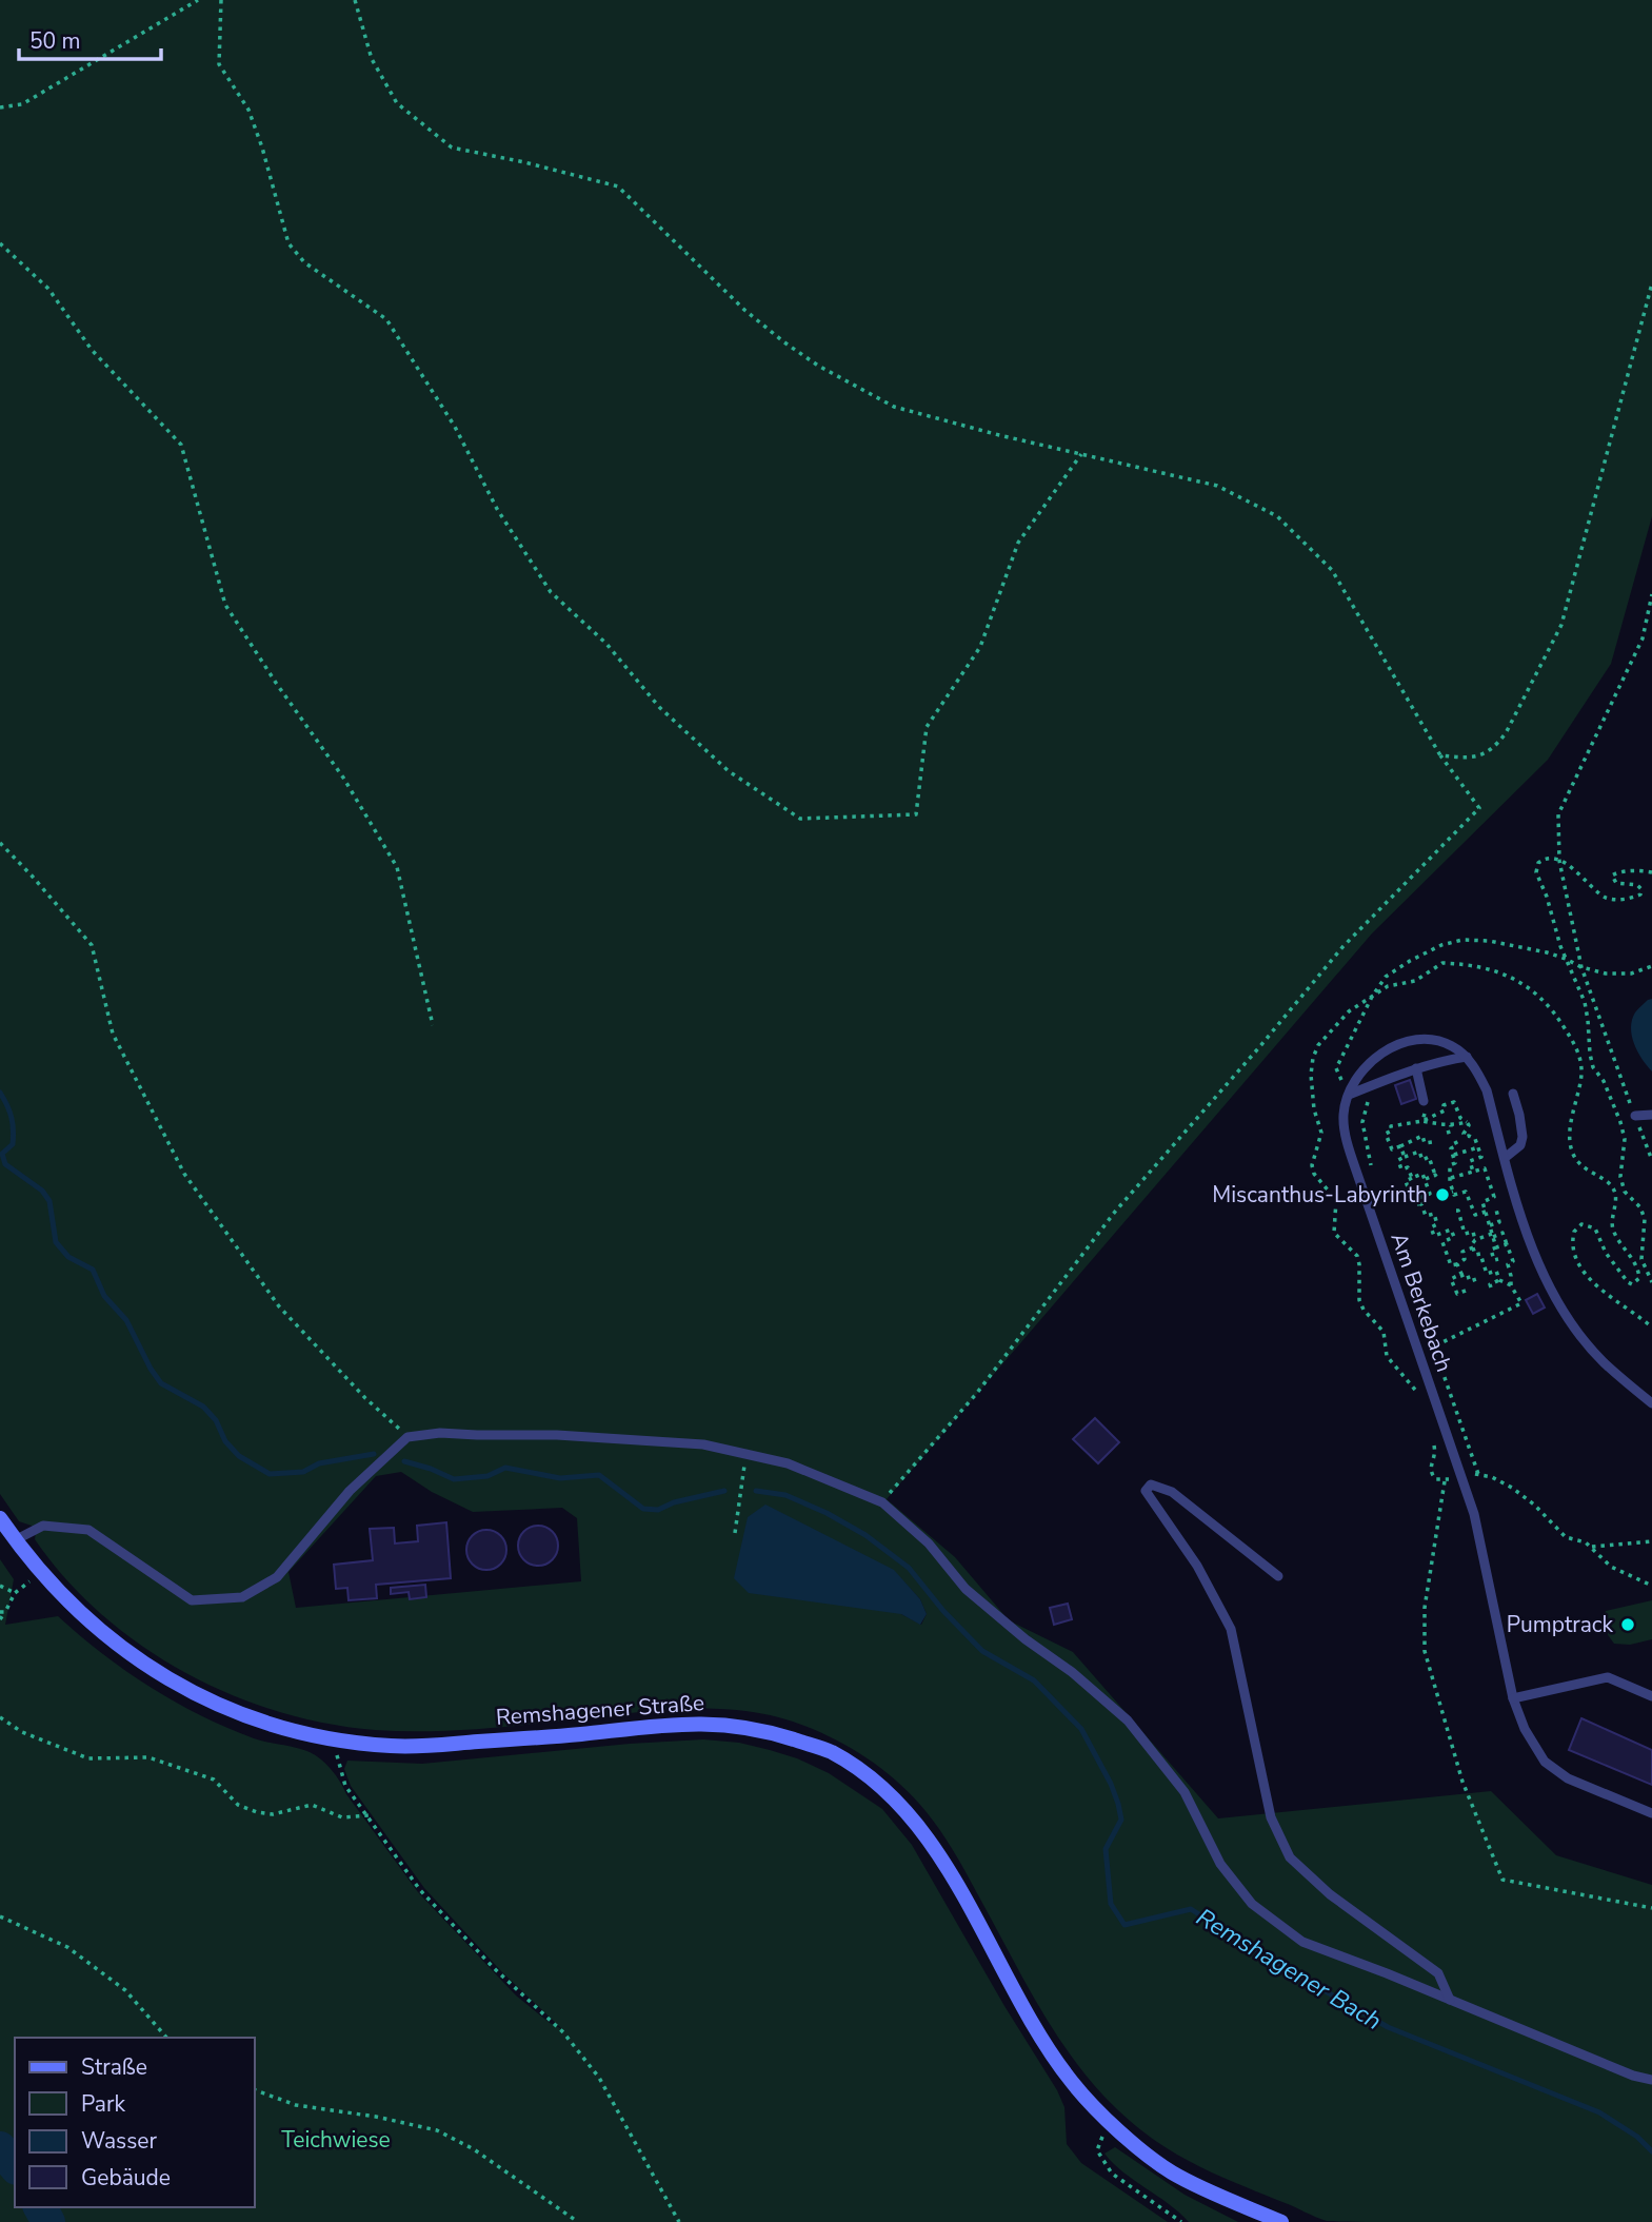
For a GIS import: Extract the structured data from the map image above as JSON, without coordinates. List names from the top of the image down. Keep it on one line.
{"streets":{"main road":["Remshagener Straße"],"lane":["Am Berkebach"]},"water":["Remshagener Bach"],"parks":["Teichwiese"],"places":["Miscanthus-Labyrinth","Pumptrack"],"legend":["Straße","Park","Wasser","Gebäude"],"scale_bar":"50 m"}
